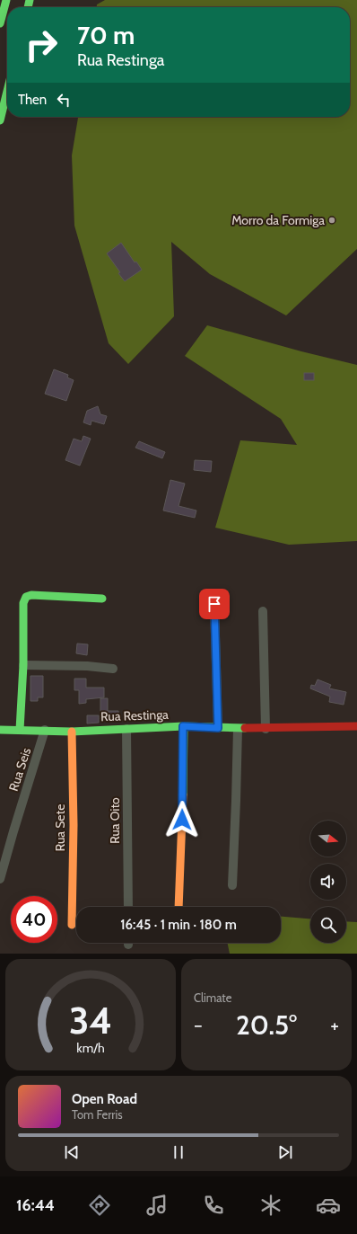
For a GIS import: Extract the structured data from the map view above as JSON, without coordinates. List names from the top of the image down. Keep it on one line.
{"streets":{"main road":["Rua Restinga","Rua Sete"],"street":["Rua Seis","Rua Oito"]},"crossings":[["Rua Restinga","Rua Seis"],["Rua Restinga","Rua Oito"],["Rua Restinga","Rua Sete"]],"places":["Morro da Formiga"],"north":"right","page":{"turn":["70 m","Rua Restinga"],"then":"Then","limit":"40","trip":"16:45 · 1 min · 180 m","tile":"Climate","heat":["−","20.5°","+"],"song":["Open Road","Tom Ferris"],"tabs":"16:44","gauge":["34","km/h"]}}
